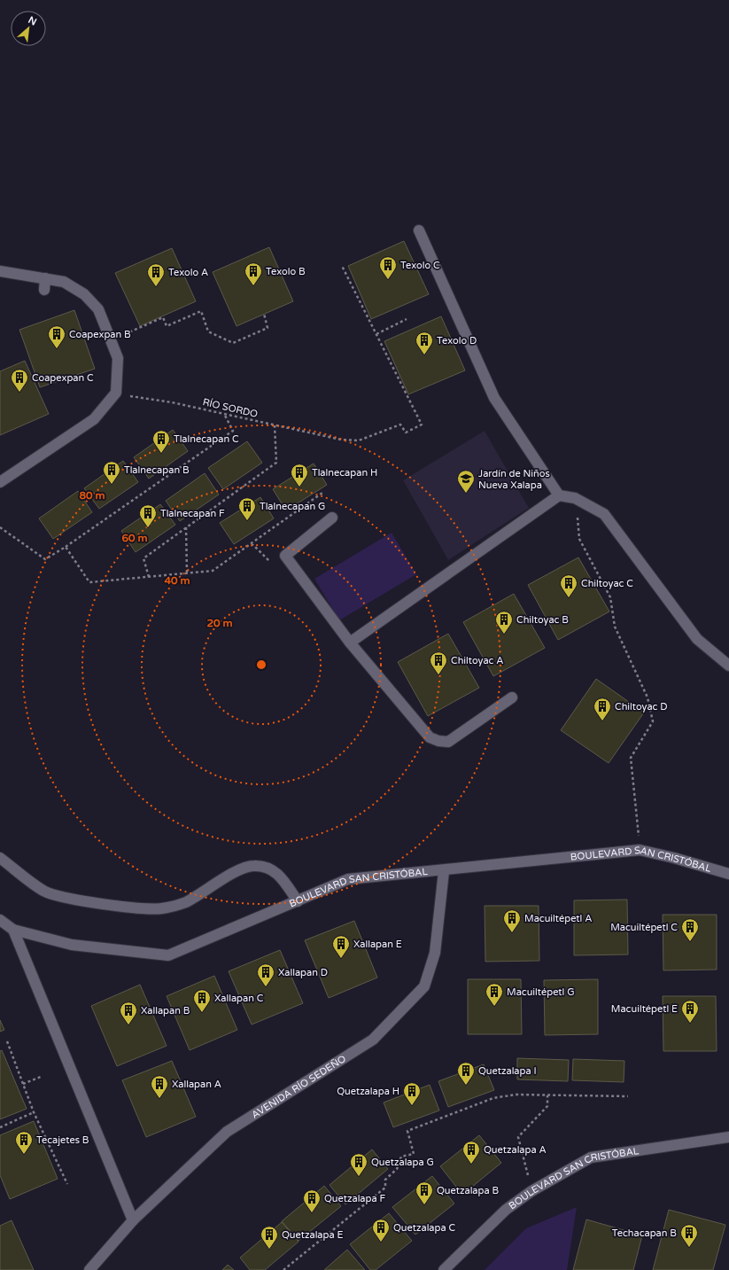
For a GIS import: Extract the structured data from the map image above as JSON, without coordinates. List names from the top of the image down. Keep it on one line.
{"streets":{"street":["BOULEVARD SAN CRISTÓBAL","AVENIDA RÍO SEDEÑO"],"path":["RÍO SORDO"]},"crossings":[["BOULEVARD SAN CRISTÓBAL","AVENIDA RÍO SEDEÑO"]],"places":{"building":["Texolo C","Texolo B","Texolo A","Coapexpan B","Texolo D","Coapexpan C","Tlalnecapan C","Tlalnecapan B","Tlalnecapan H","Tlalnecapan G","Tlalnecapan F","Chiltoyac C","Chiltoyac B","Chiltoyac A","Chiltoyac D","Macuiltépetl A","Macuiltépetl C","Xallapan E","Xallapan D","Macuiltépetl G","Xallapan C","Macuiltépetl E","Xallapan B","Quetzalapa I","Xallapan A","Quetzalapa H","Tecajetes B","Quetzalapa A","Quetzalapa G","Quetzalapa B","Quetzalapa F","Quetzalapa C","Techacapan B","Quetzalapa E"],"school or university":["Jardín de Niños Nueva Xalapa"]},"north":"top right","rings":["80 m","60 m","40 m","20 m"]}
